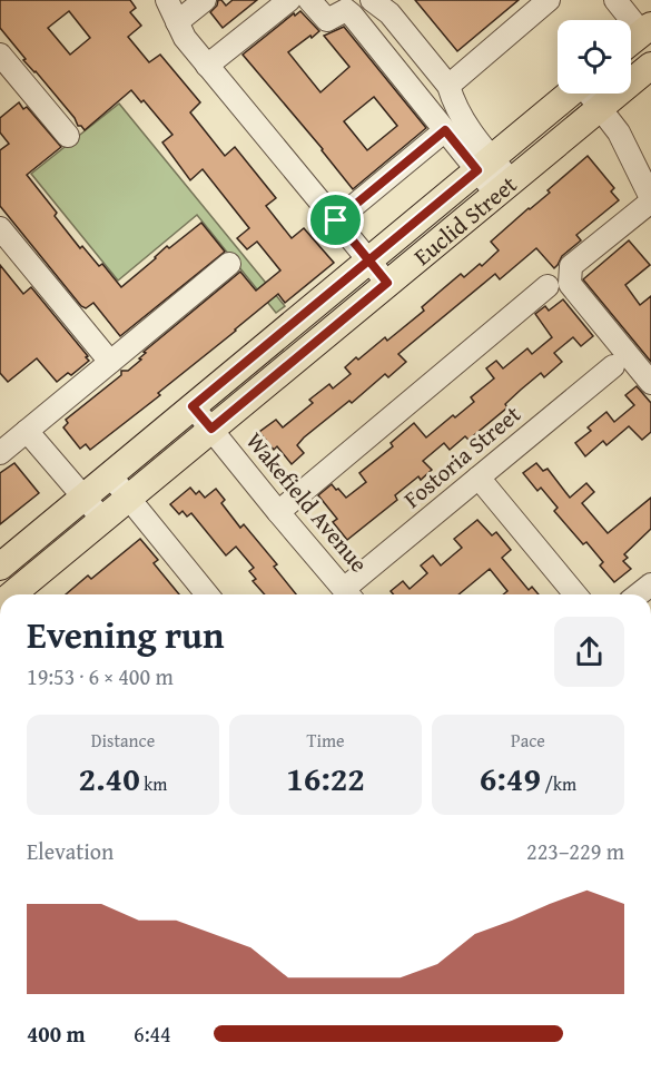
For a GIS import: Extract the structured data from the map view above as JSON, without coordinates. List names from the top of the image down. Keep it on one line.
{"streets":{"main road":["Euclid Street"],"street":["Fostoria Street","Wakefield Avenue"]},"crossings":[["Euclid Street","Wakefield Avenue"]],"page":{"heading":["Evening run","19:53 · 6 × 400 m"],"stats":[["Distance","2.40 km"],["Time","16:22"],["Pace","6:49 /km"]],"chart":["Elevation","223–229 m"],"list":[{"name":"400 m","note":"6:44"}]}}
